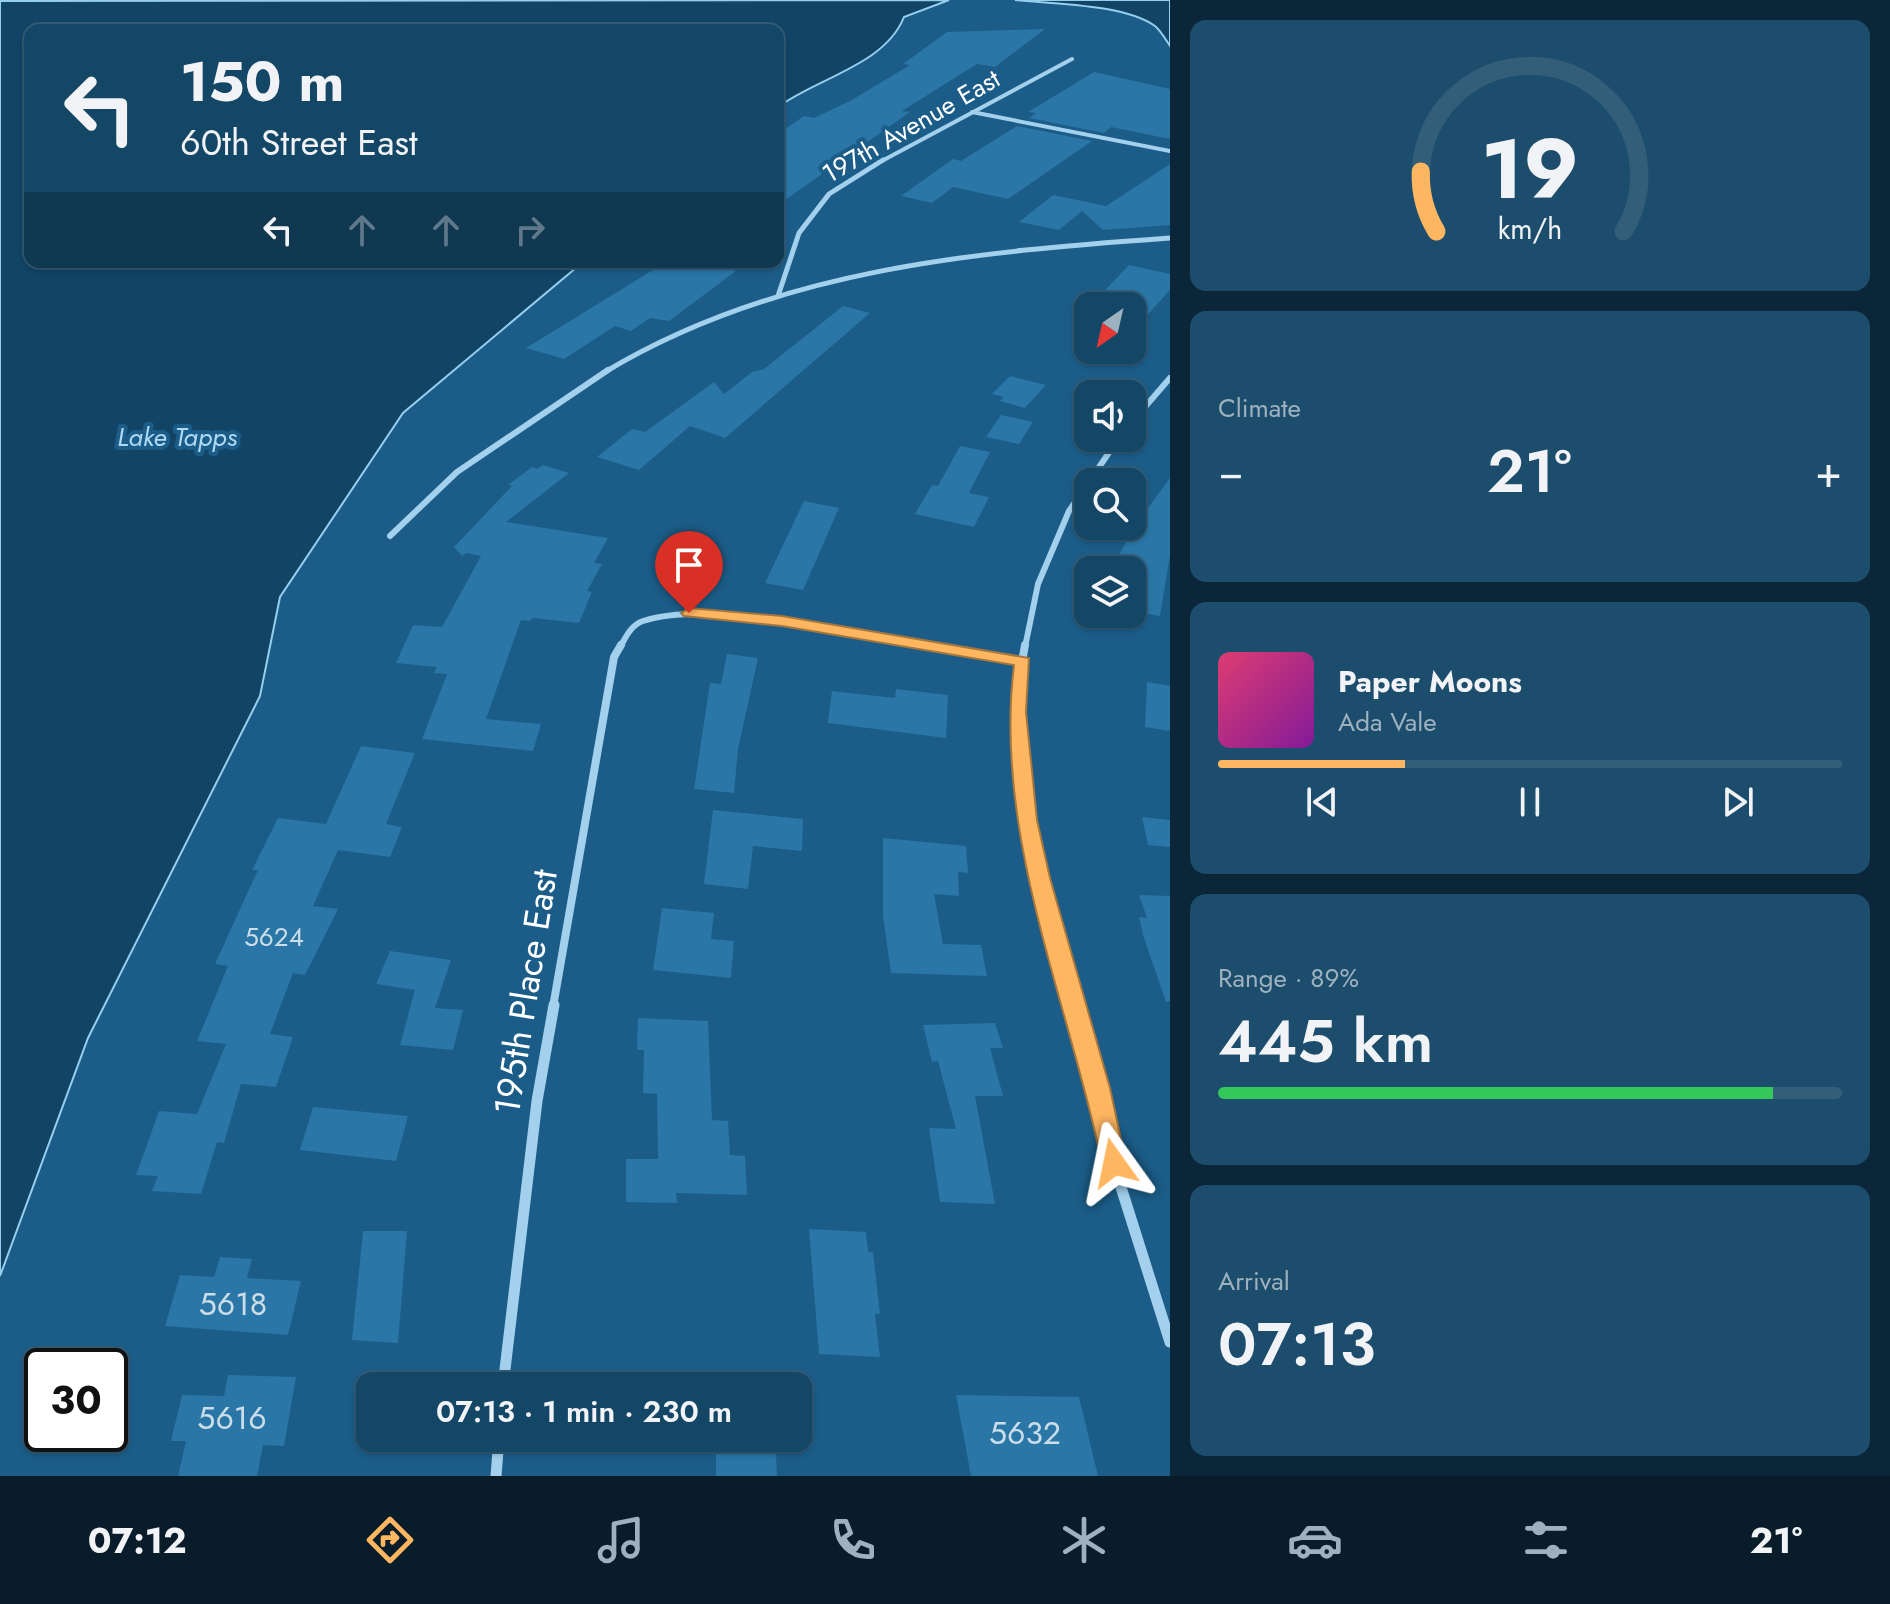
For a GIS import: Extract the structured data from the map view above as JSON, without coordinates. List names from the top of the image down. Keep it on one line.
{"streets":{"street":["197th Avenue East","195th Place East"]},"water":["Lake Tapps"],"house_numbers":["5624","5618","5616","5632"],"north":"bottom left","page":{"turn":["150 m","60th Street East"],"tile":["Climate",["Range · 89%","445 km"],["Arrival","07:13"]],"heat":["−","21°","+"],"song":["Paper Moons","Ada Vale"],"limit":"30","trip":"07:13 · 1 min · 230 m","tabs":["07:12","21°"],"gauge":["19","km/h"]}}
